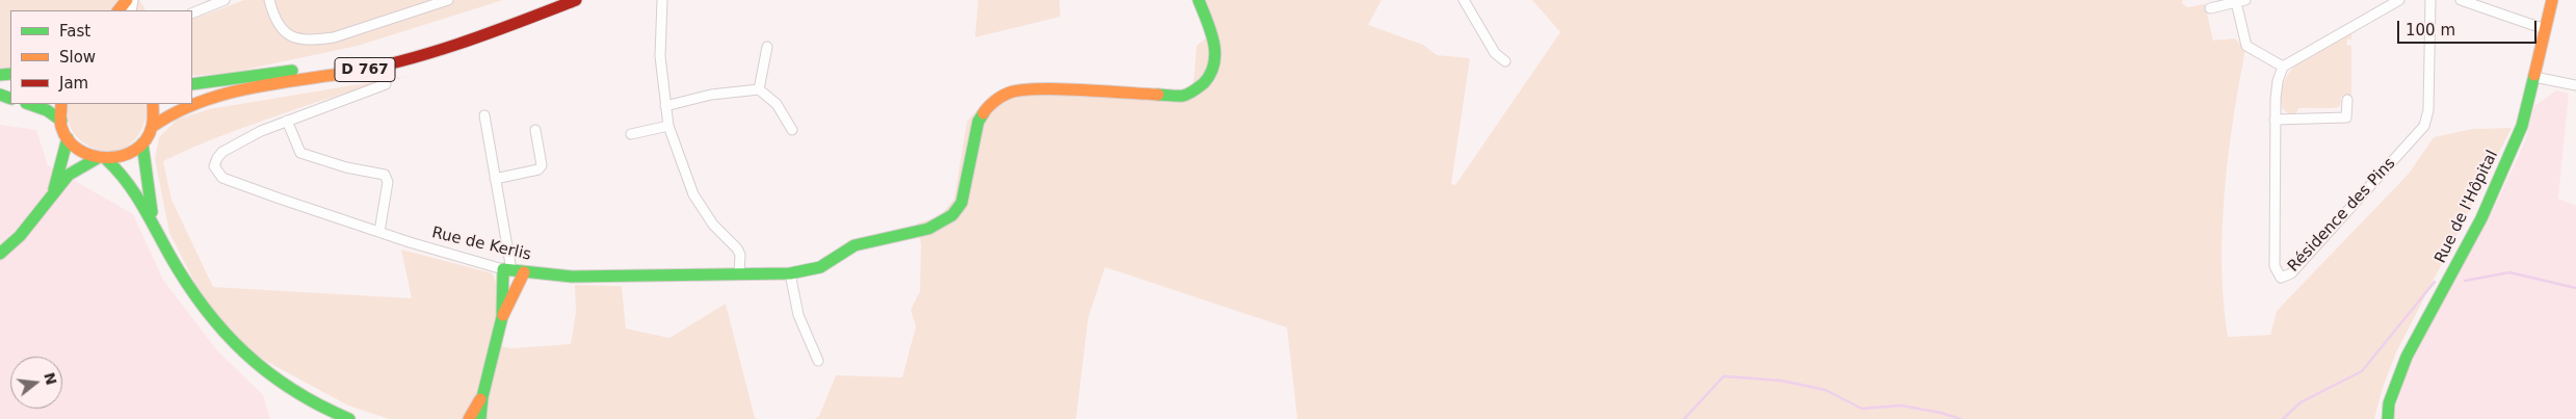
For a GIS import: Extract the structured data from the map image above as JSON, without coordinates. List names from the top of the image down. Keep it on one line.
{"streets":{"main road":["D 767","Rue de l'Hôpital","Rue de Kerlis"],"street":["Résidence des Pins"]},"legend":["Fast","Slow","Jam"],"scale_bar":"100 m","north":"right"}
